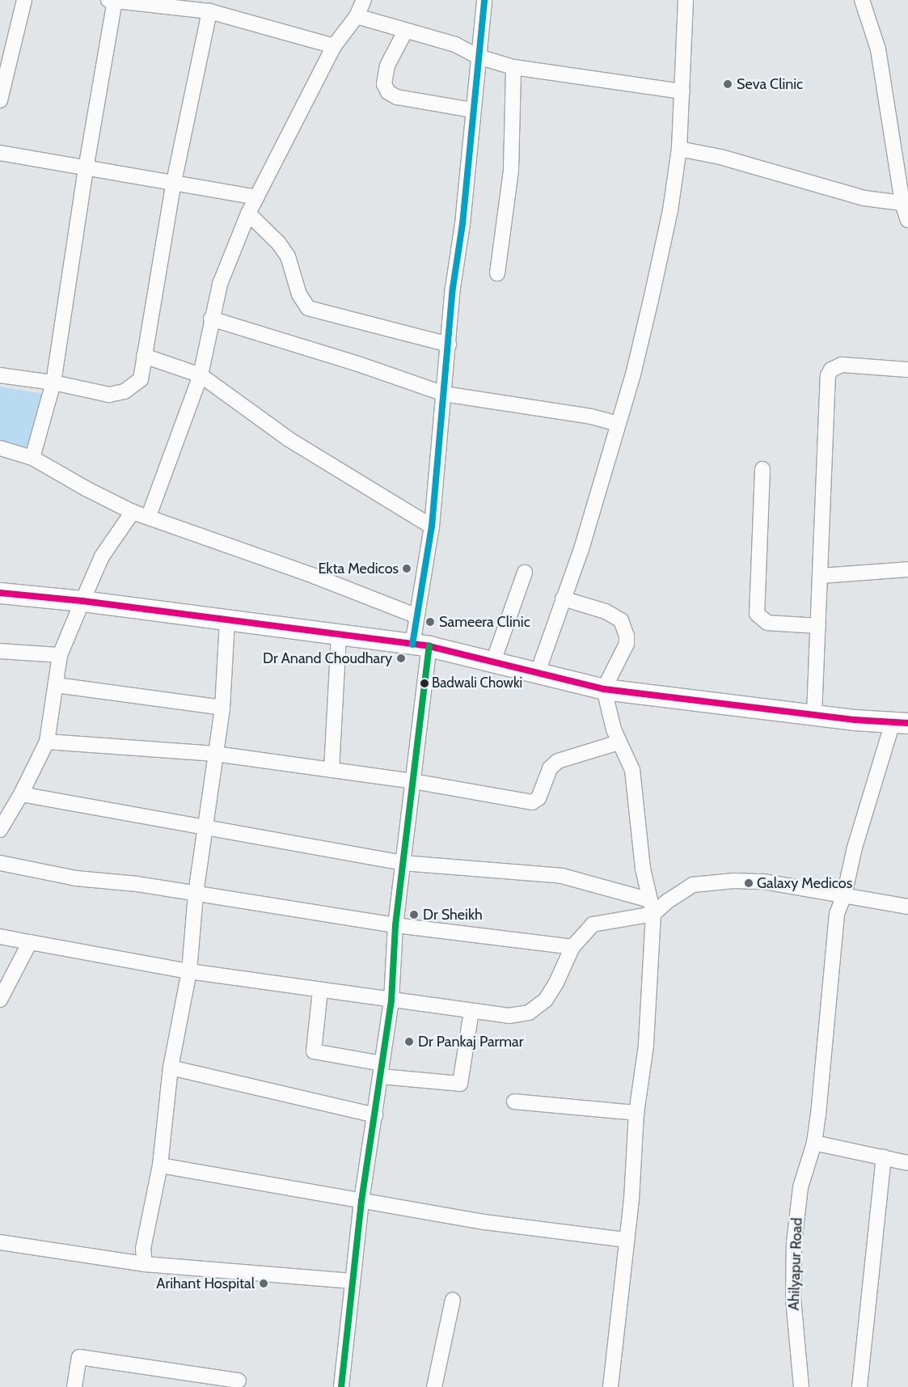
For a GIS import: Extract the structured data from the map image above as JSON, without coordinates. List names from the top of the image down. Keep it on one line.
{"streets":{"street":["Ahilyapur Road"]},"places":["Seva Clinic","Ekta Medicos","Sameera Clinic","Dr Anand Choudhary","Badwali Chowki","Galaxy Medicos","Dr Sheikh","Dr Pankaj Parmar","Arihant Hospital"]}
